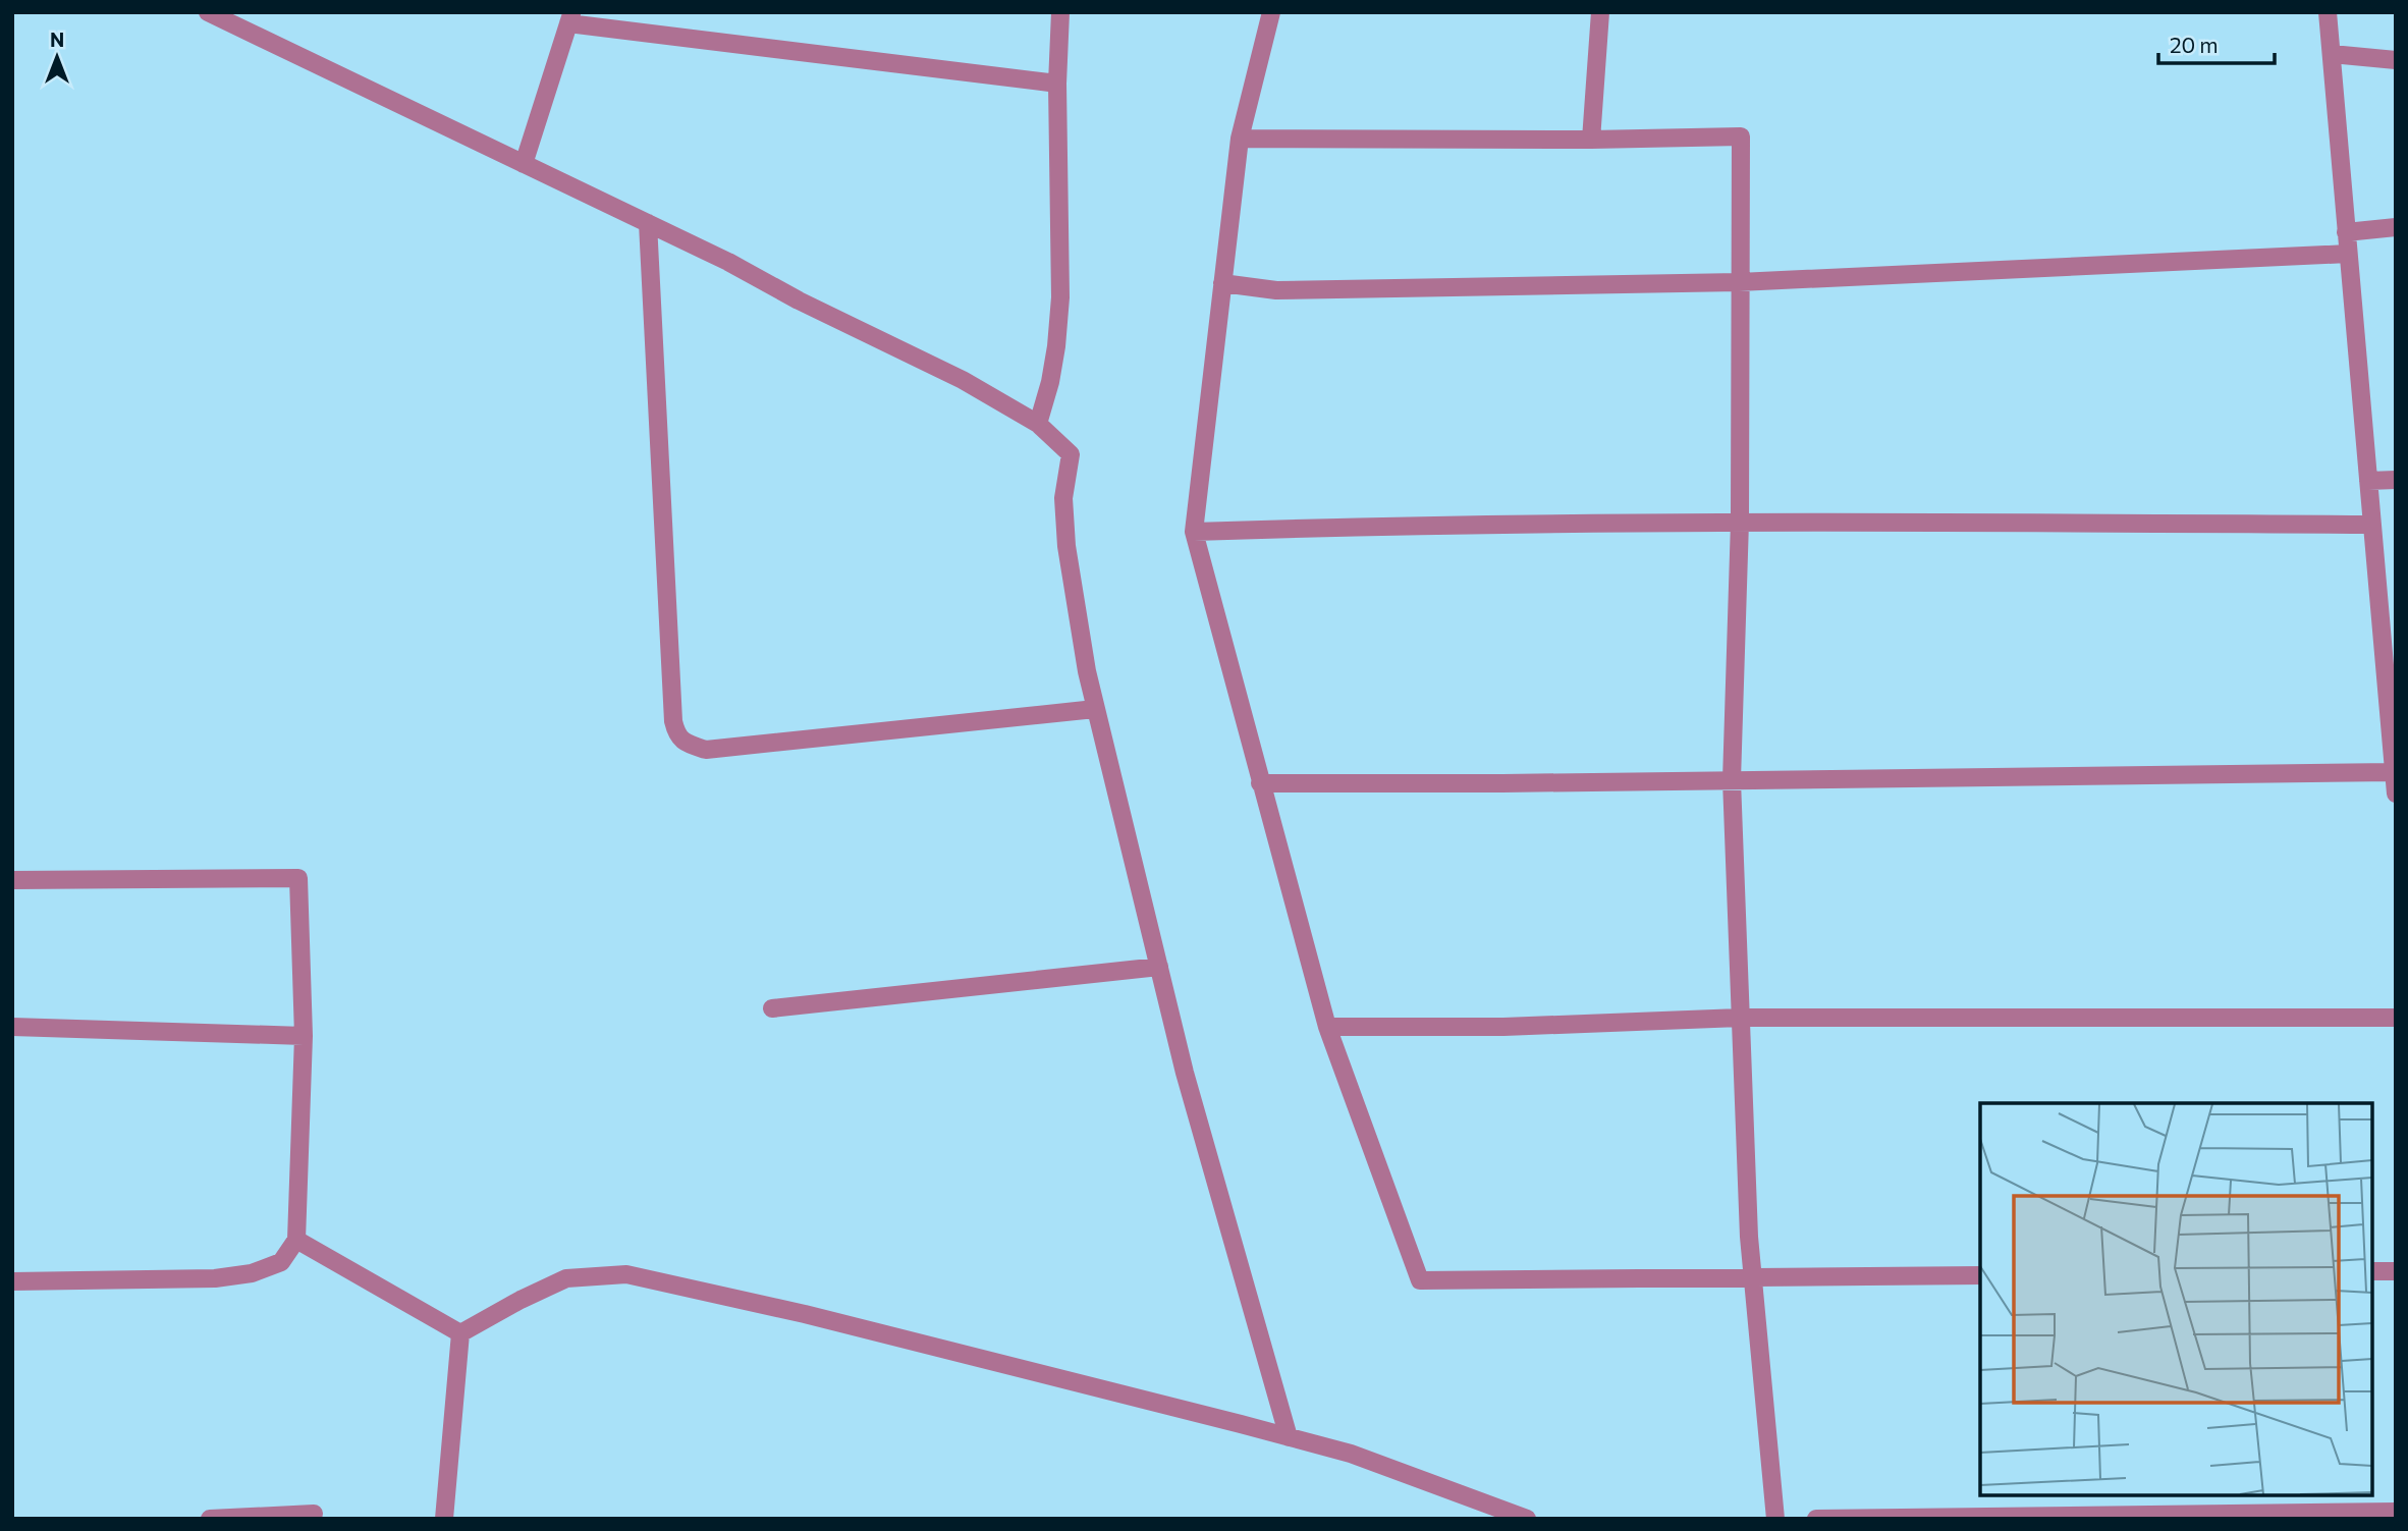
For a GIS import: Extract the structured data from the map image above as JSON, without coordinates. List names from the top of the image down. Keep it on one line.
{"scale_bar":"20 m","north":"top"}
